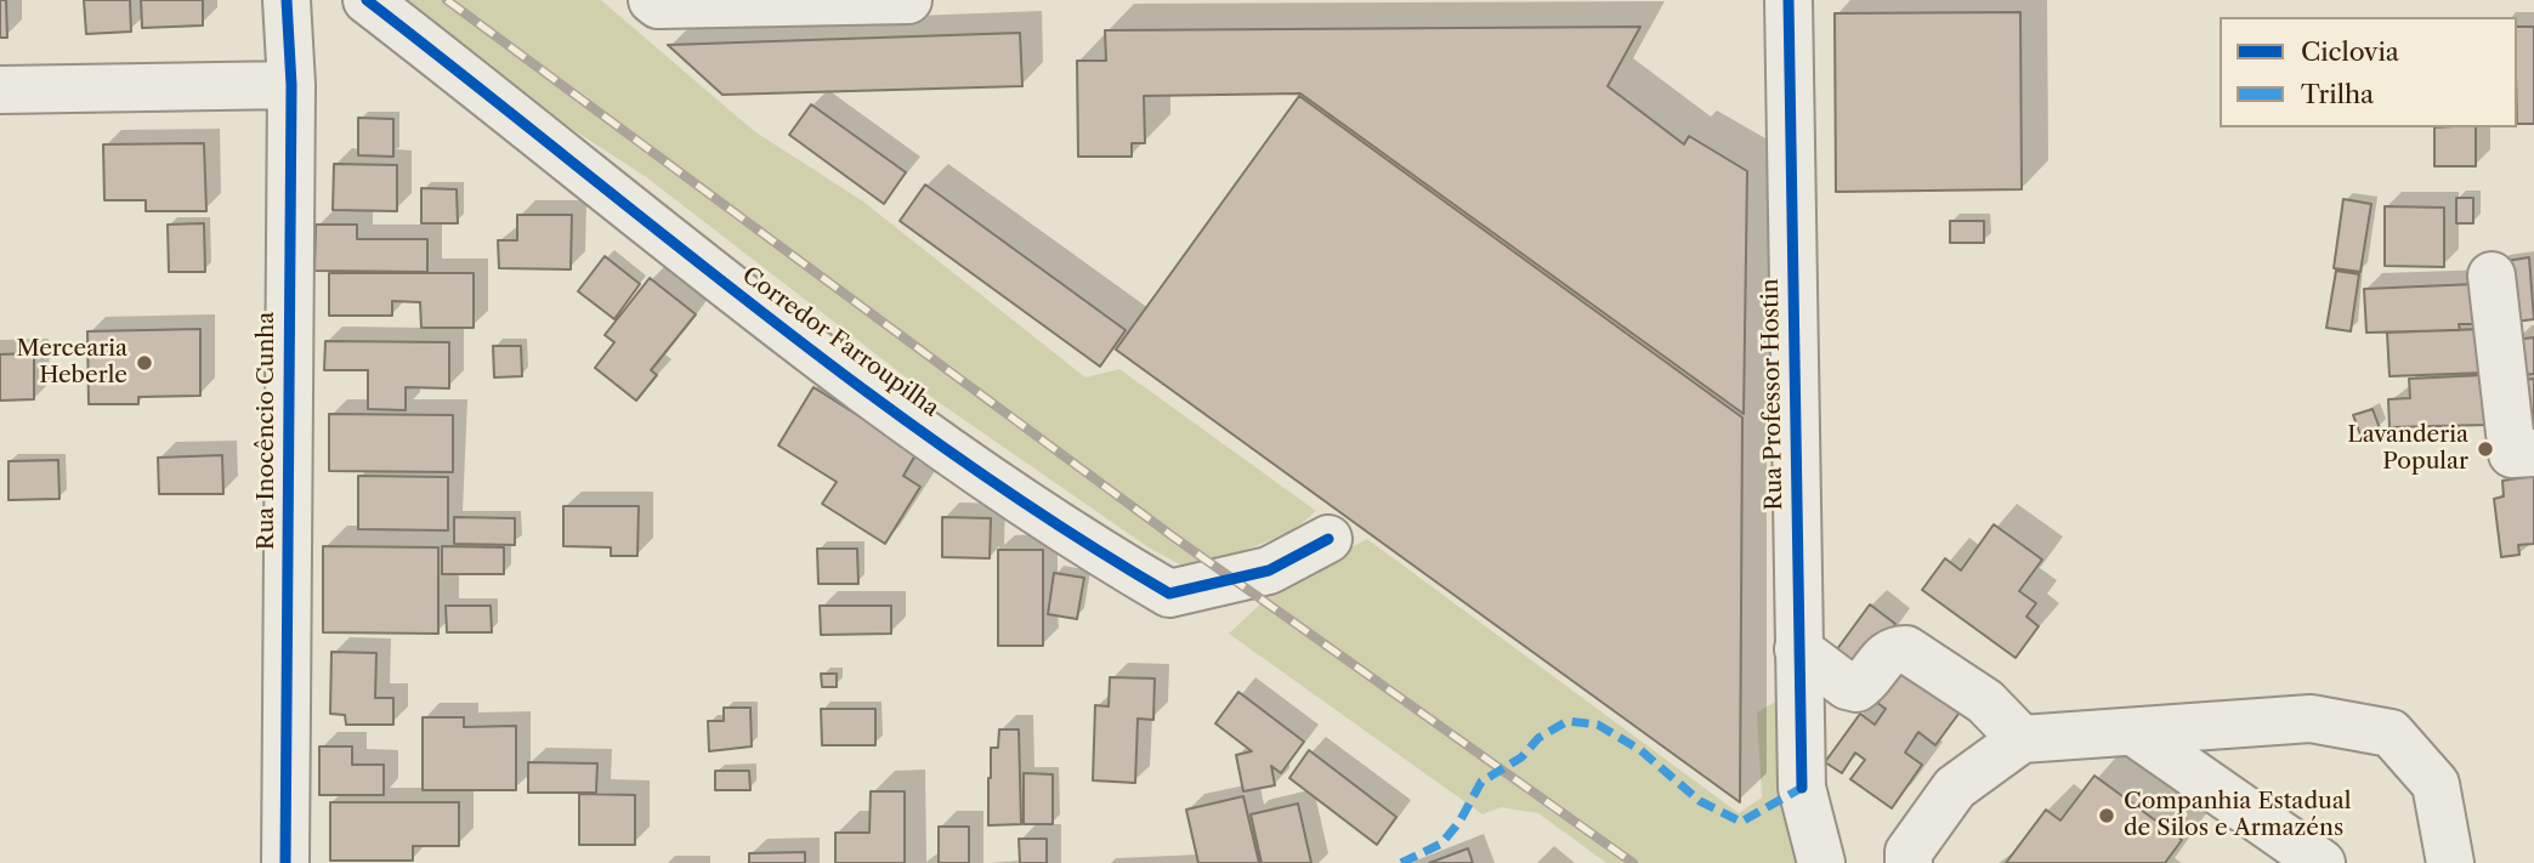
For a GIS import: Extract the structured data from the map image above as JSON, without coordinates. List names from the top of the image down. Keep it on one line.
{"streets":{"street":["Corredor Farroupilha","Rua Professor Hostin","Rua Inocêncio Cunha"]},"places":["Mercearia Heberle","Lavanderia Popular","Companhia Estadual de Silos e Armazéns"],"legend":["Ciclovia","Trilha"]}
